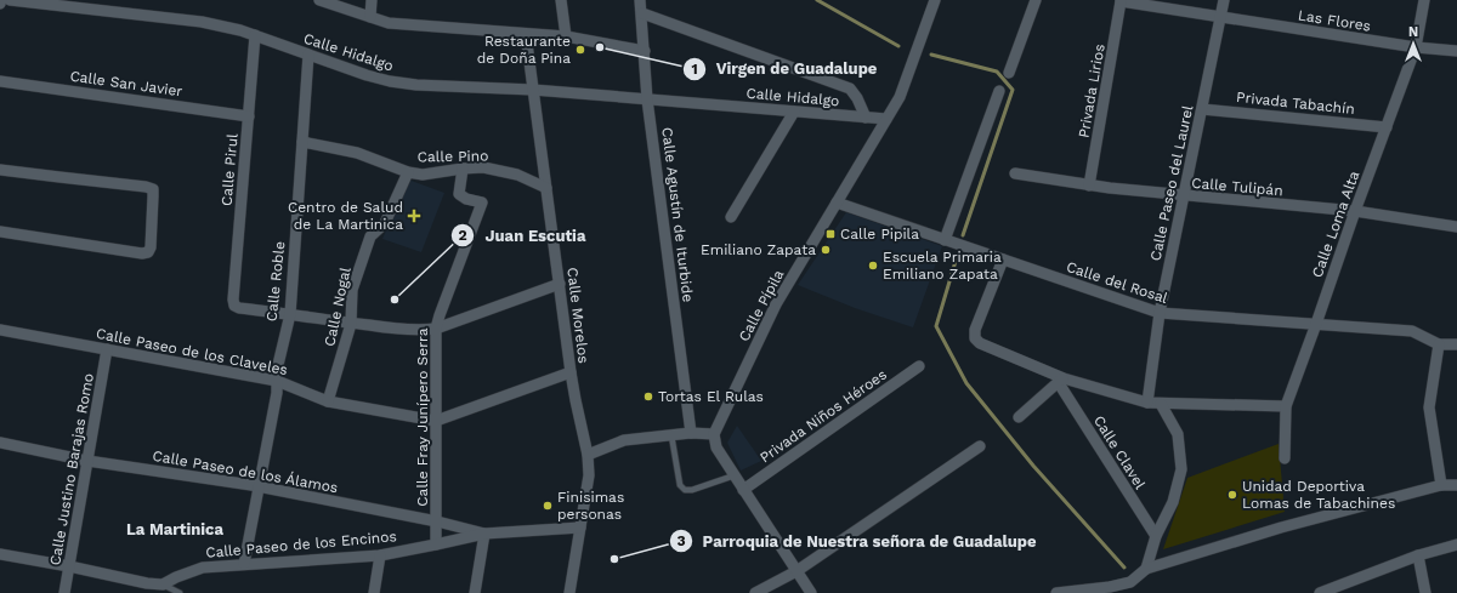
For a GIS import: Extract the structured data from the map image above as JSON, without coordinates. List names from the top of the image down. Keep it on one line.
{"streets":{"street":["Las Flores","Calle Hidalgo","Calle San Javier","Privada Lirios","Privada Tabachín","Calle Pino","Calle Pirul","Calle Paseo del Laurel","Calle Tulipán","Calle Agustín de Iturbide","Calle Loma Alta","Calle Roble","Calle del Rosal","Calle Pípila","Calle Nogal","Calle Morelos","Calle Paseo de los Claveles","Privada Niños Héroes","Calle Fray Junípero Serra","Calle Clavel","Calle Justino Barajas Romo","Calle Paseo de los Álamos","Calle Paseo de los Encinos"]},"crossings":[["Las Flores","Privada Lirios"],["Las Flores","Calle Paseo del Laurel"],["Las Flores","Calle Loma Alta"],["Calle Hidalgo","Calle Pirul"],["Calle Hidalgo","Calle Agustín de Iturbide"],["Calle Hidalgo","Calle Roble"],["Calle Hidalgo","Calle Pípila"],["Calle Hidalgo","Calle Morelos"],["Calle San Javier","Calle Pirul"],["Privada Lirios","Calle Tulipán"],["Privada Tabachín","Calle Paseo del Laurel"],["Privada Tabachín","Calle Loma Alta"],["Calle Pino","Calle Roble"],["Calle Pino","Calle Nogal"],["Calle Pino","Calle Morelos"],["Calle Pino","Calle Fray Junípero Serra"],["Calle Pirul","Calle Roble"],["Calle Paseo del Laurel","Calle Tulipán"],["Calle Paseo del Laurel","Calle del Rosal"],["Calle Tulipán","Calle Loma Alta"],["Calle Loma Alta","Calle del Rosal"],["Calle Roble","Calle Paseo de los Claveles"],["Calle Roble","Calle Paseo de los Álamos"],["Calle Roble","Calle Paseo de los Encinos"],["Calle del Rosal","Calle Pípila"],["Calle Nogal","Calle Paseo de los Claveles"],["Calle Morelos","Calle Paseo de los Encinos"],["Calle Paseo de los Claveles","Calle Fray Junípero Serra"],["Calle Paseo de los Claveles","Calle Justino Barajas Romo"],["Calle Fray Junípero Serra","Calle Paseo de los Álamos"],["Calle Fray Junípero Serra","Calle Paseo de los Encinos"],["Calle Justino Barajas Romo","Calle Paseo de los Álamos"],["Calle Paseo de los Álamos","Calle Paseo de los Encinos"]],"districts":["La Martinica"],"places":{"other":["Virgen de Guadalupe","Restaurante de Doña Pina","Emiliano Zapata","Escuela Primaria Emiliano Zapata","Juan Escutia","Tortas El Rulas","Unidad Deportiva Lomas de Tabachines","Finisimas personas","Parroquia de Nuestra señora de Guadalupe"],"health":["Centro de Salud de La Martinica"],"transit":["Calle Pipila"]},"north":"top"}
